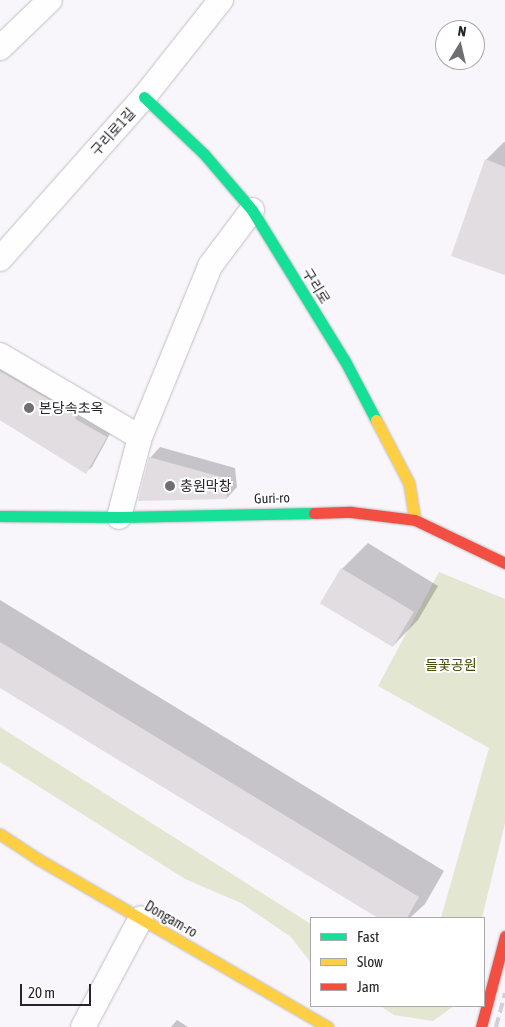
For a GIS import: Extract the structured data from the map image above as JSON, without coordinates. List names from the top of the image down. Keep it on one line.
{"streets":{"street":["구리로1길","구리로","Guri-ro","Dongam-ro"]},"crossings":[["구리로1길","구리로"],["구리로","Guri-ro"]],"parks":["들꽃공원"],"places":["본당속초옥","충원막창"],"legend":["Fast","Slow","Jam"],"scale_bar":"20 m","north":"top"}
